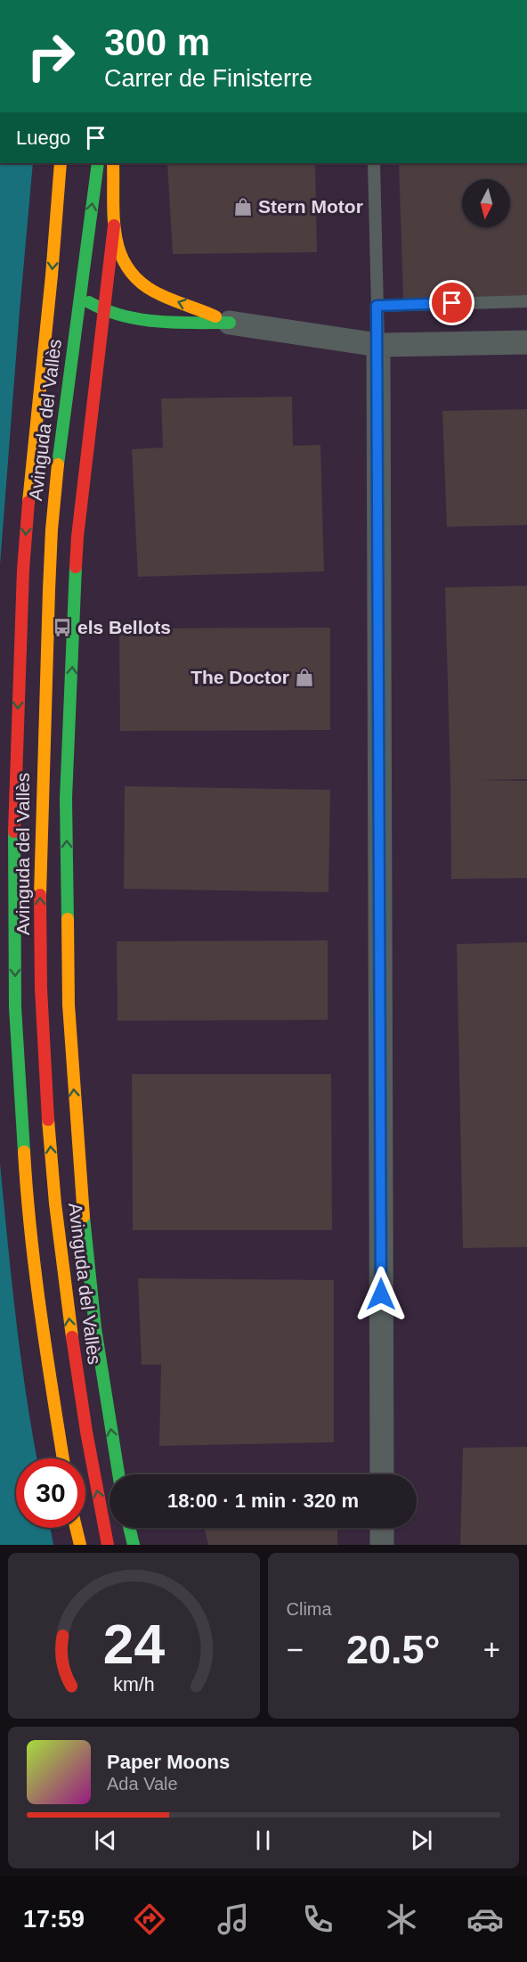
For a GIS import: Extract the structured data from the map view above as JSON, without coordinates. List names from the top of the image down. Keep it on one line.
{"streets":{"main road":["Avinguda del Vallès"]},"places":{"shop":["Stern Motor","The Doctor"],"bus stop":["els Bellots"]},"north":"bottom","page":{"turn":["300 m","Carrer de Finisterre"],"then":"Luego","limit":"30","trip":"18:00 · 1 min · 320 m","tile":"Clima","heat":["−","20.5°","+"],"song":["Paper Moons","Ada Vale"],"tabs":"17:59","gauge":["24","km/h"]}}
